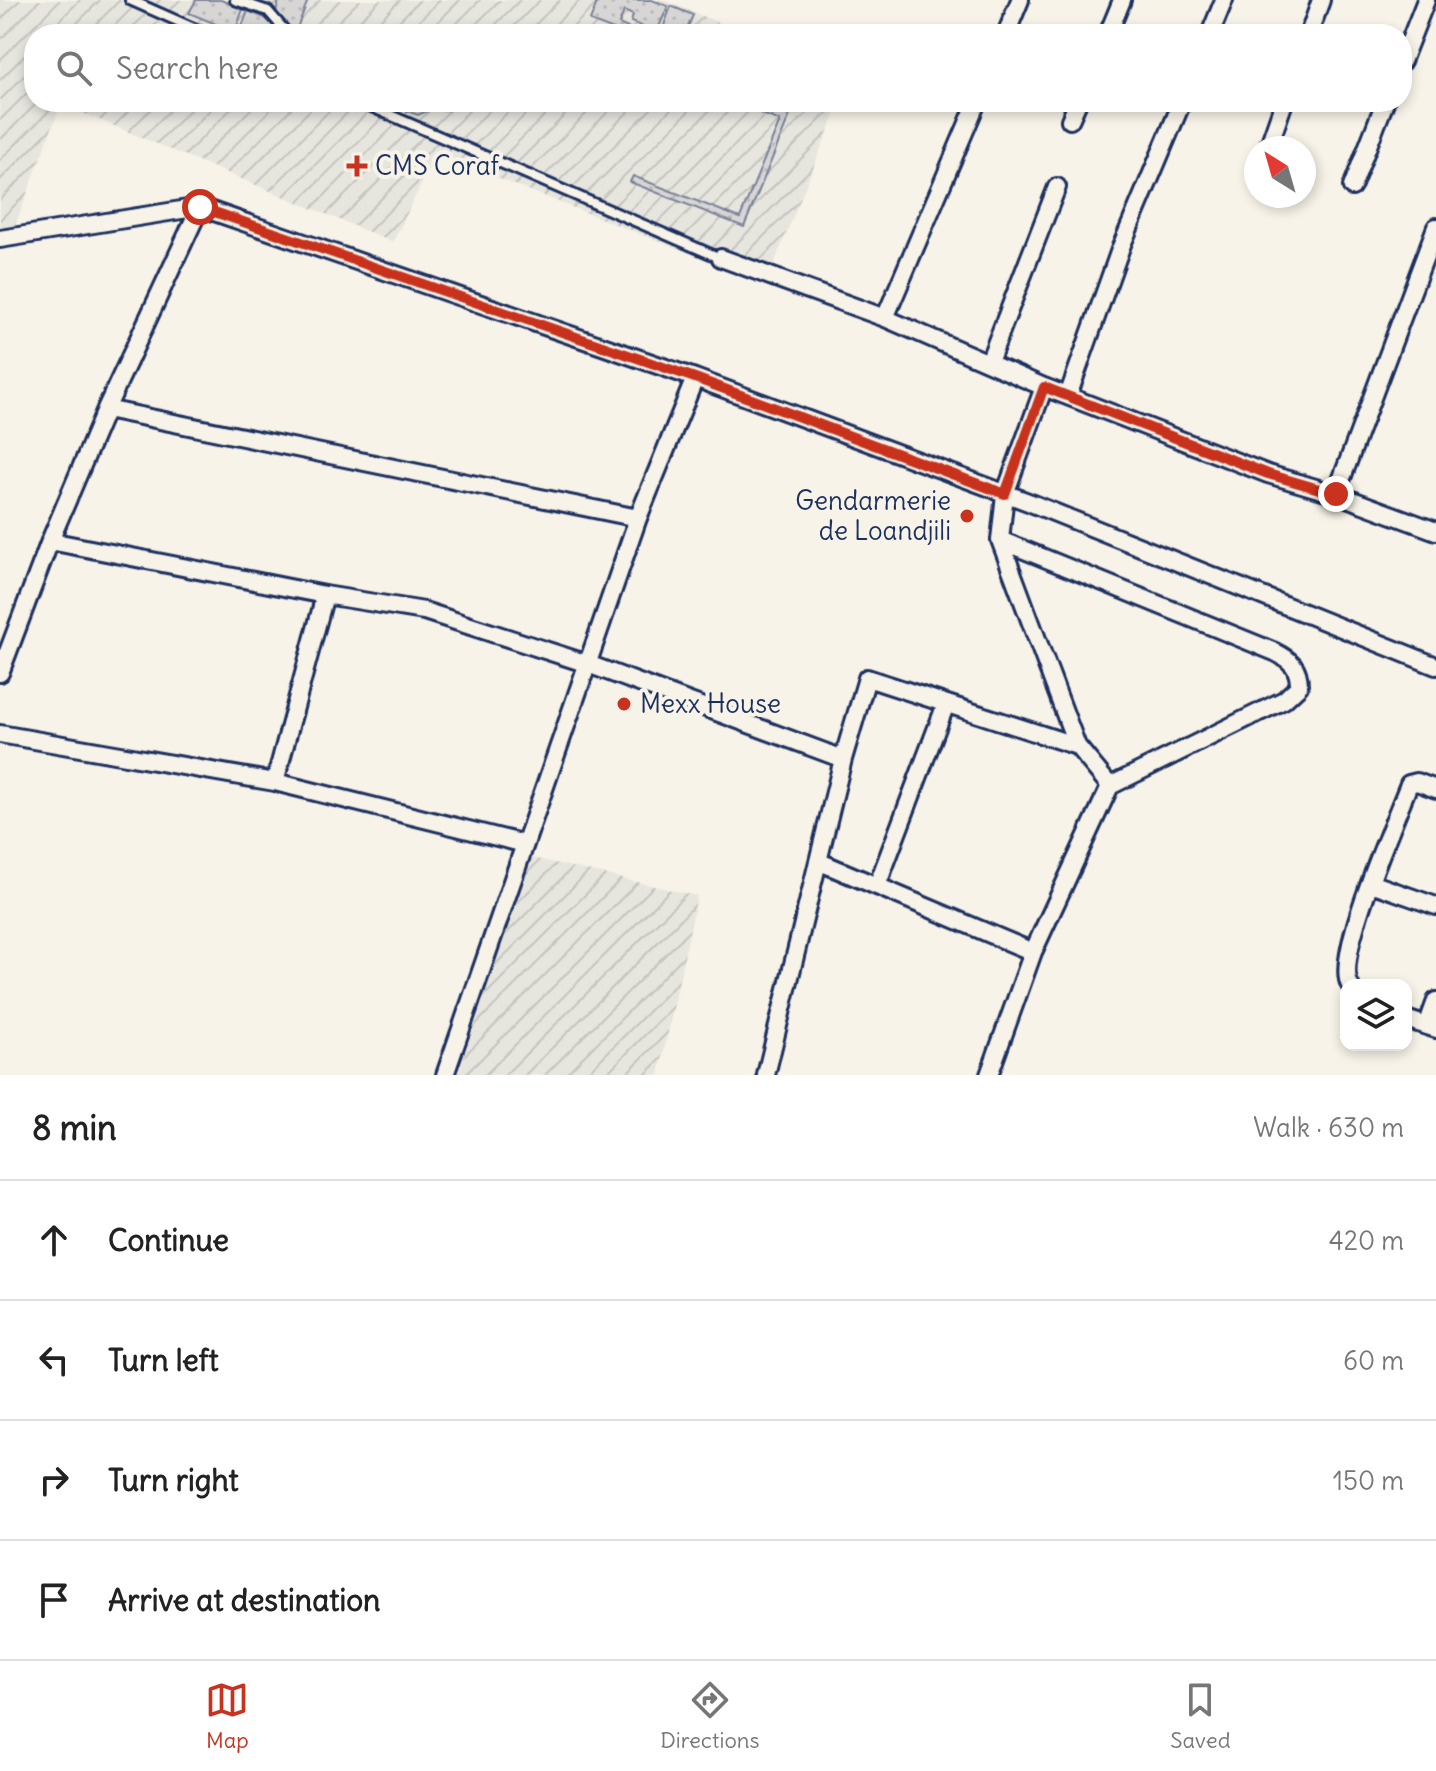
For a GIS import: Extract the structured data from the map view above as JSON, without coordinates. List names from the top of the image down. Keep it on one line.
{"places":{"health":["CMS Coraf"],"other":["Gendarmerie de Loandjili","Mexx House"]},"north":"top left","page":{"search":"Search here","heading":["8 min","Walk · 630 m"],"list":[["Continue","420 m"],["Turn left","60 m"],["Turn right","150 m"],"Arrive at destination"],"nav":["Map","Directions","Saved"]}}
